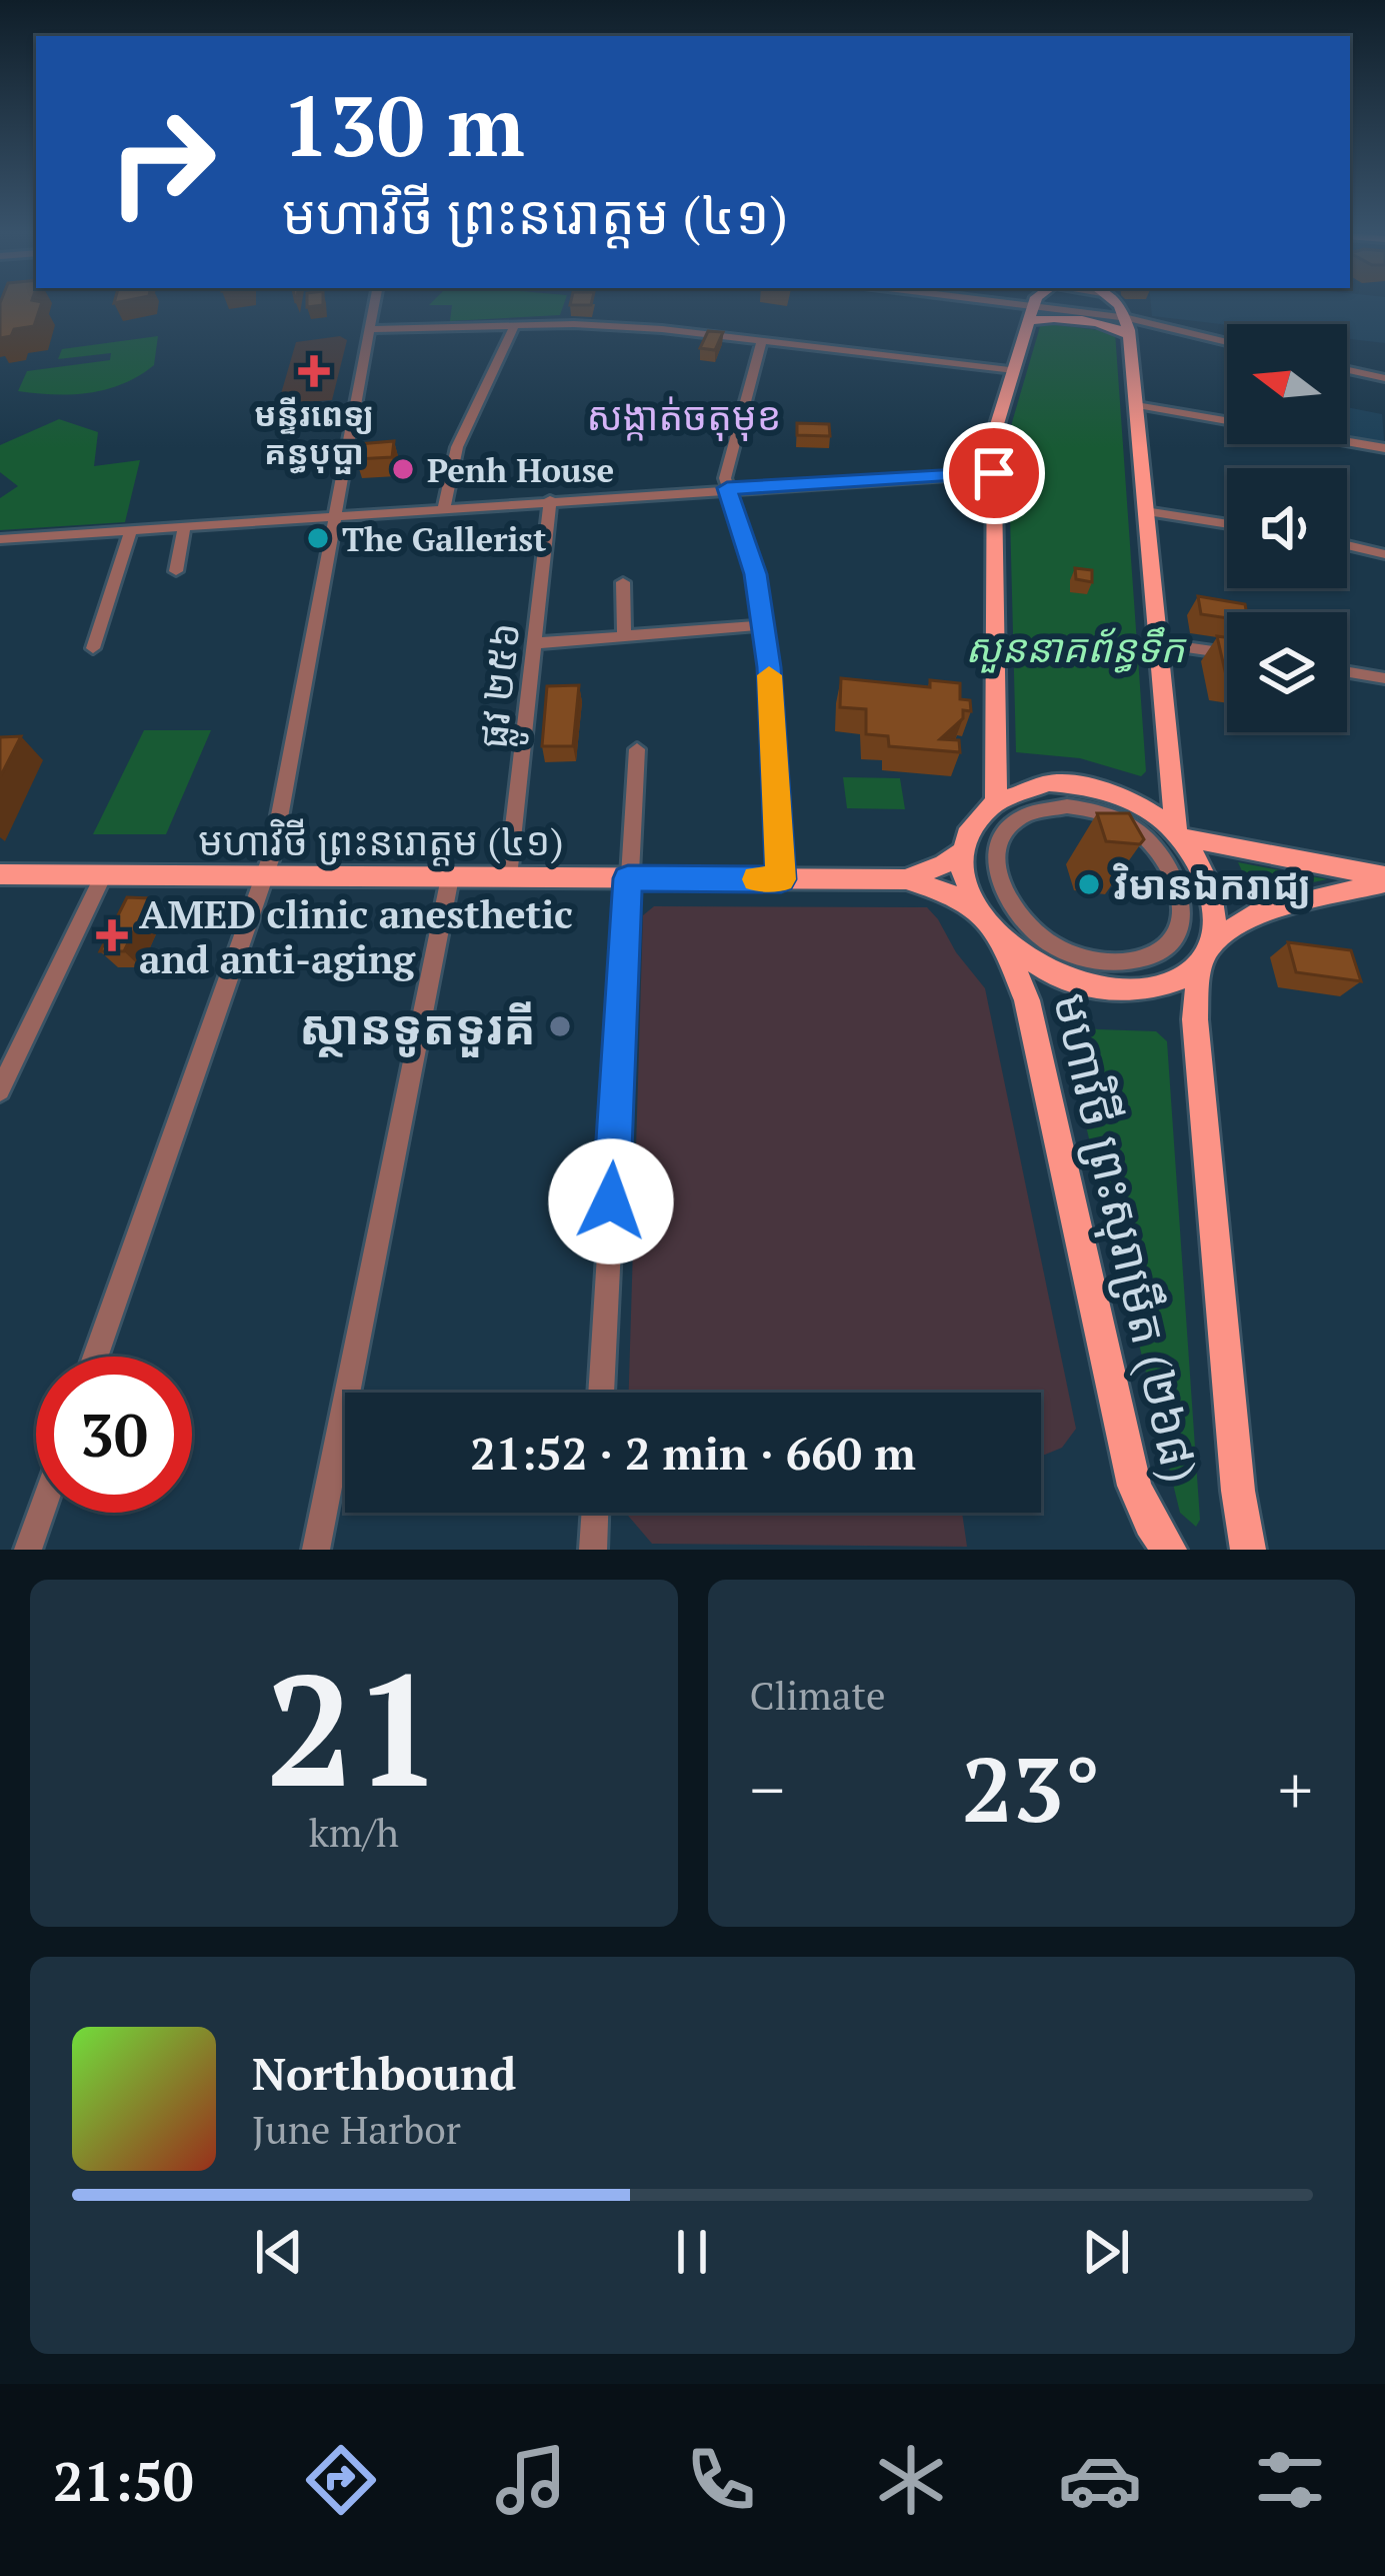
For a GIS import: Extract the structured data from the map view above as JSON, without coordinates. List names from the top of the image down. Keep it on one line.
{"streets":{"main road":["មហាវិថី ព្រះនរោត្តម (៤១)","មហាវិថី ព្រះសុរាម្រឹត (២៦៨)"],"street":["ផ្លូវ ២៥៦"]},"crossings":[["ផ្លូវ ២៥៦","មហាវិថី ព្រះនរោត្តម (៤១)"]],"districts":["សង្កាត់ចតុមុខ"],"parks":["សួននាគព័ន្ធទឹក"],"places":{"health":["មន្ទីរពេទ្យ គន្ធបុប្ផា","AMED clinic anesthetic and anti-aging"],"other":["Penh House","The Gallerist","វិមានឯករាជ្យ","ស្ថានទូតទួរគី"]},"north":"left","page":{"turn":["130 m","មហាវិថី ព្រះនរោត្តម (៤១)"],"limit":"30","trip":"21:52 · 2 min · 660 m","tile":[["21","km/h"],"Climate"],"heat":["−","23°","+"],"song":["Northbound","June Harbor"],"tabs":"21:50"}}
